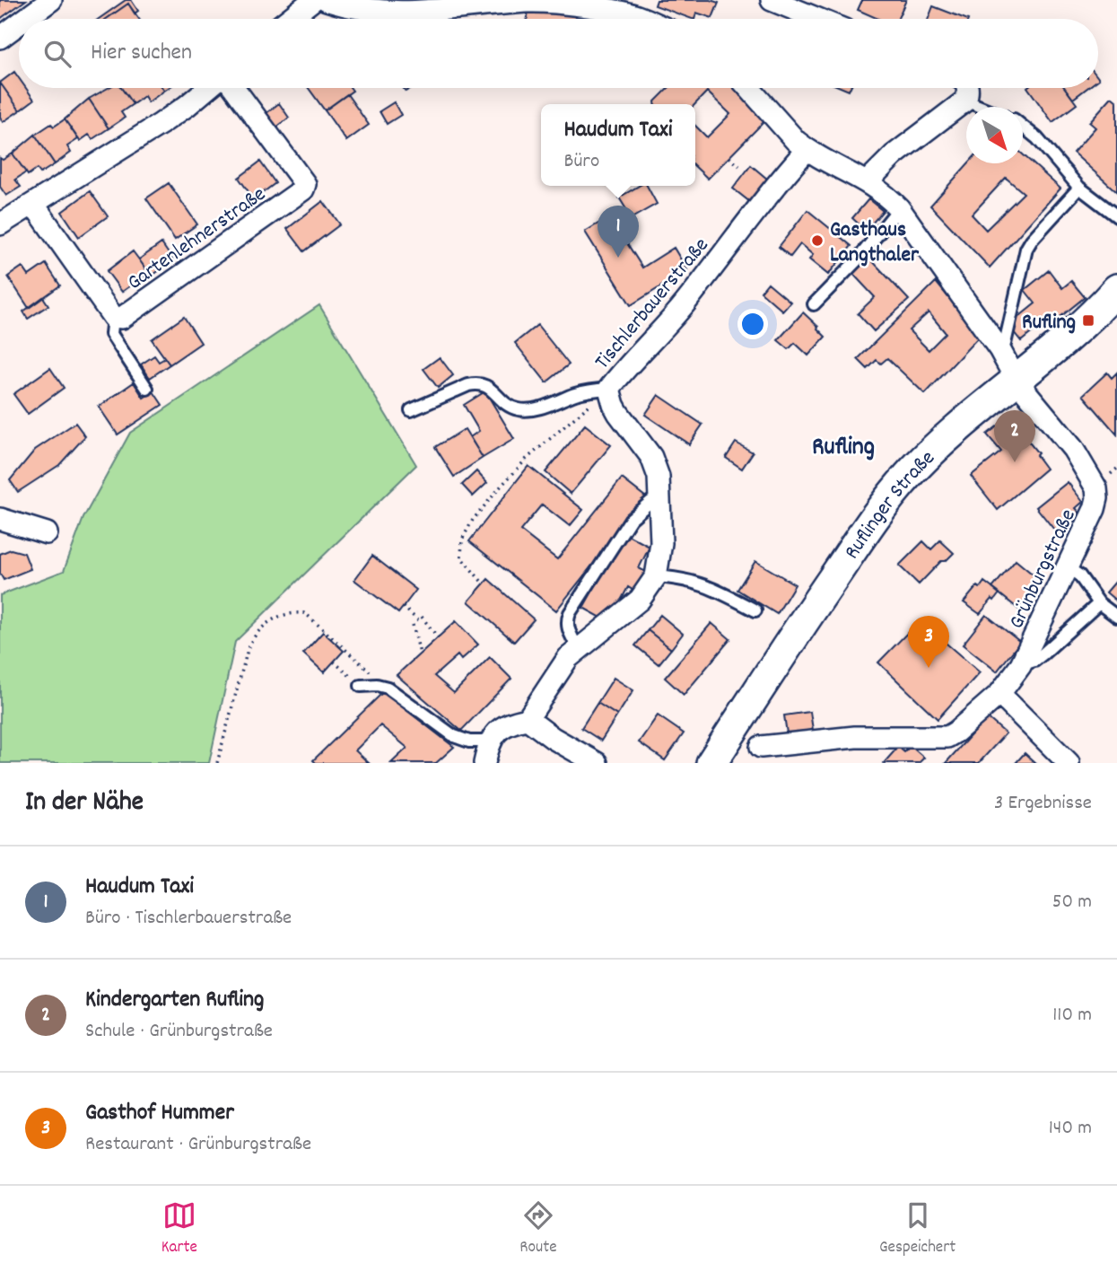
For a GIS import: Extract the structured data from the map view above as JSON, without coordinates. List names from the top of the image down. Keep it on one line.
{"streets":{"street":["Gartenlehnerstraße","Tischlerbauerstraße","Ruflinger Straße","Grünburgstraße"]},"crossings":[["Tischlerbauerstraße","Grünburgstraße"],["Ruflinger Straße","Grünburgstraße"]],"districts":["Rufling"],"places":{"other":["Gasthaus Langthaler"],"transit":["Rufling"]},"north":"bottom right","page":{"search":"Hier suchen","popup":["Haudum Taxi","Büro"],"pins":["1","2","3"],"heading":["In der Nähe","3 Ergebnisse"],"list":[{"mark":"1","name":"Haudum Taxi","note":"Büro · Tischlerbauerstraße","value":"50 m"},{"mark":"2","name":"Kindergarten Rufling","note":"Schule · Grünburgstraße","value":"110 m"},{"mark":"3","name":"Gasthof Hummer","note":"Restaurant · Grünburgstraße","value":"140 m"}],"nav":["Karte","Route","Gespeichert"]}}
